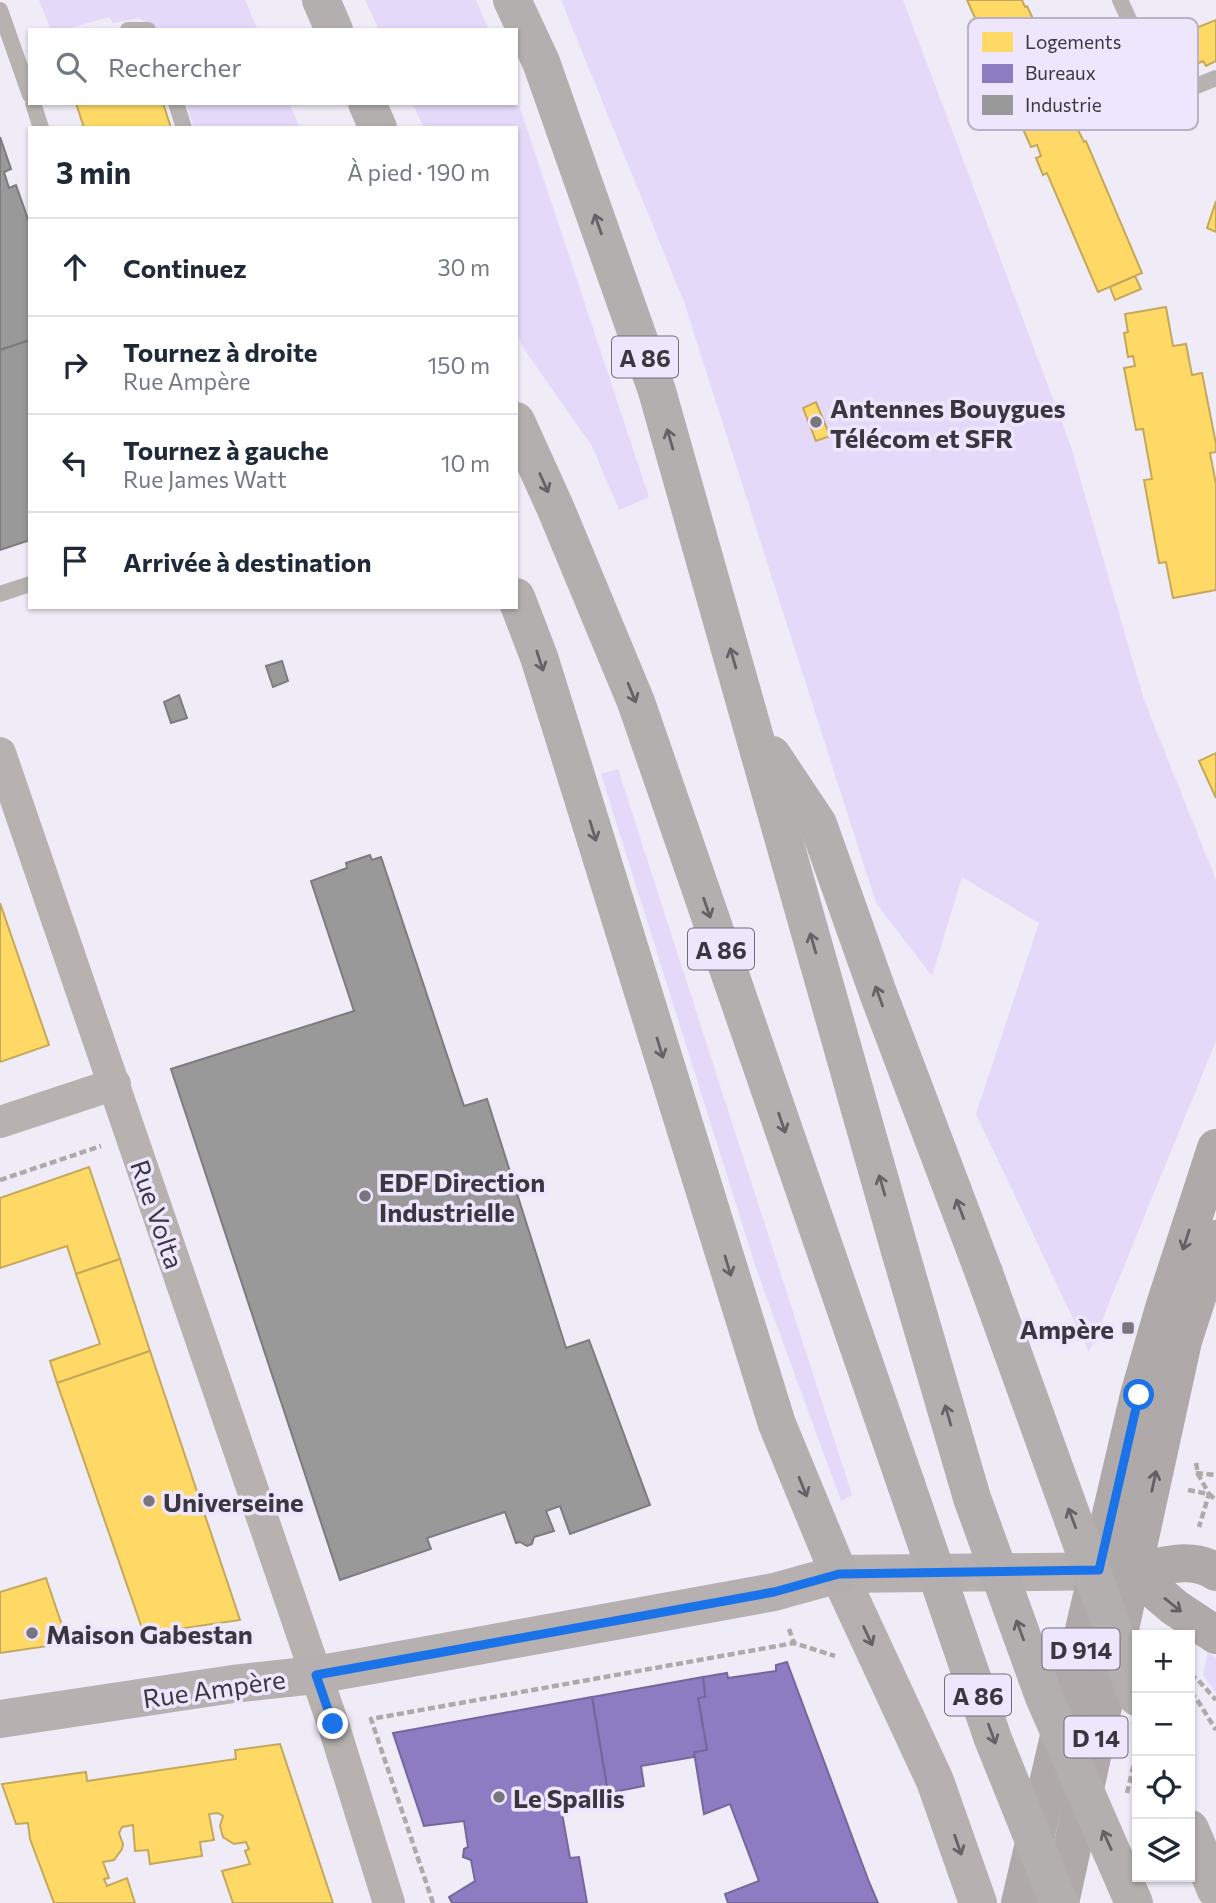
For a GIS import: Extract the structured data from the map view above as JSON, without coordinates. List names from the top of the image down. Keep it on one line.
{"streets":{"highway":["A 86"],"main road":["D 914","Rue Ampère","D 14"],"street":["Rue Volta"]},"crossings":[["A 86","D 14"],["Rue Volta","Rue Ampère"],["D 914","Rue Ampère"],["D 914","D 14"],["Rue Ampère","D 14"]],"places":{"other":["Antennes Bouygues Télécom et SFR","EDF Direction Industrielle","Universeine","Maison Gabestan","Le Spallis"],"transit":["Ampère"]},"legend":["Logements","Bureaux","Industrie"],"page":{"search":"Rechercher","heading":["3 min","À pied · 190 m"],"list":[["Continuez","30 m"],["Tournez à droite","Rue Ampère","150 m"],["Tournez à gauche","Rue James Watt","10 m"],"Arrivée à destination"],"map_buttons":["+","−"]}}
